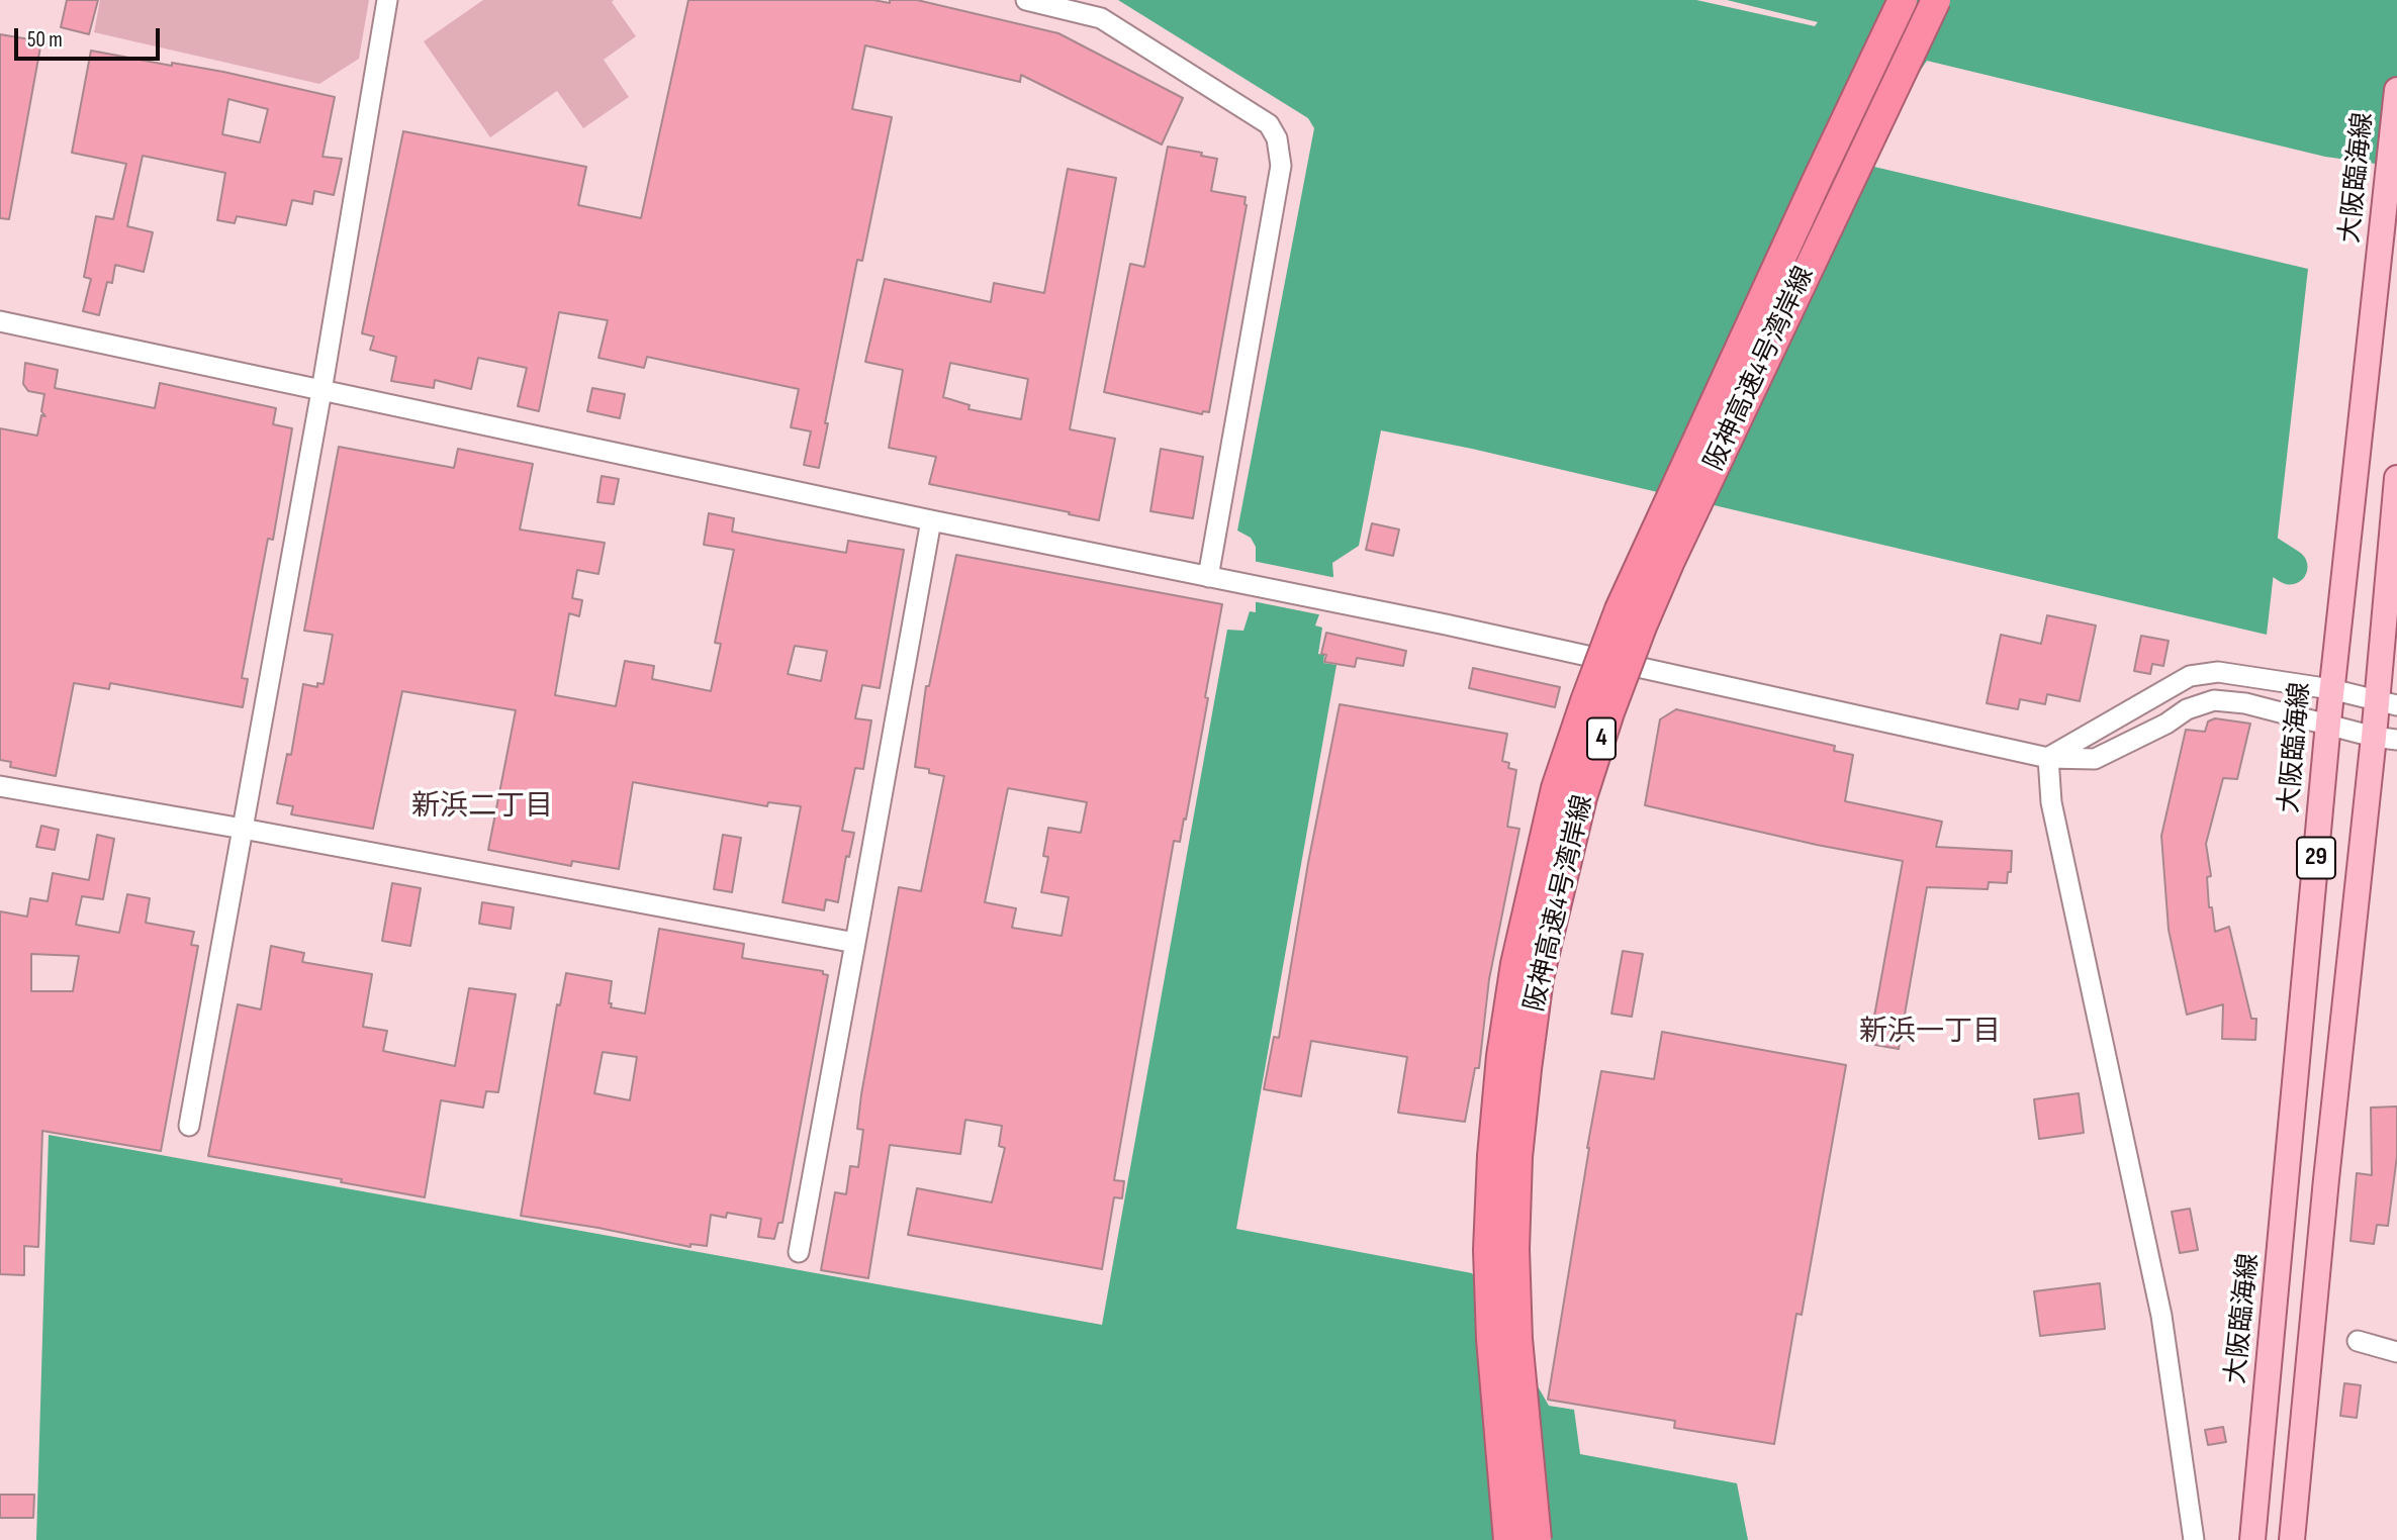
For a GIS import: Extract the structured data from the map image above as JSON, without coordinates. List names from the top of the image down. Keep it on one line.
{"streets":{"highway":["阪神高速4号湾岸線","4"],"main road":["大阪臨海線","29"]},"districts":["新浜二丁目","新浜一丁目"],"scale_bar":"50 m"}
